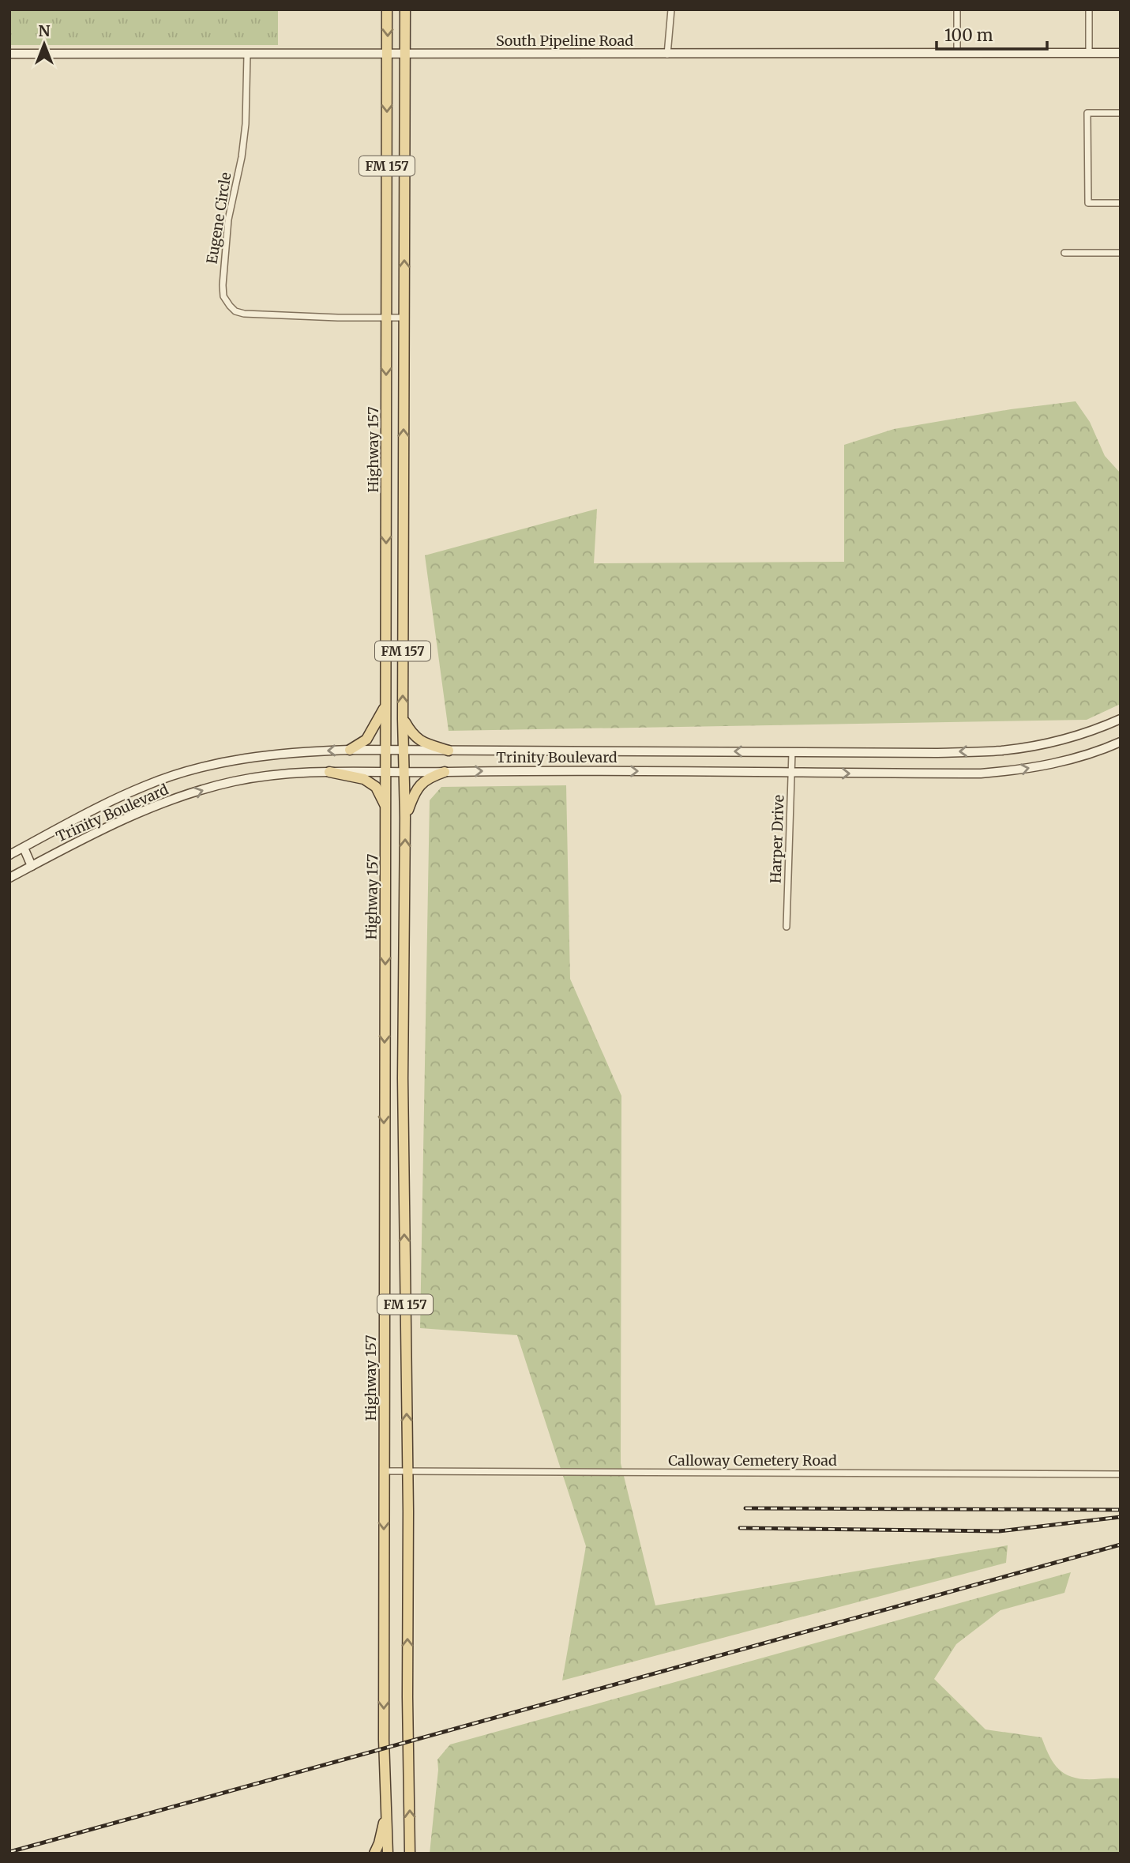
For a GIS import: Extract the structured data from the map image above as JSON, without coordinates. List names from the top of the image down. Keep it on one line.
{"streets":{"main road":["South Pipeline Road","FM 157","Highway 157","Trinity Boulevard"],"street":["Eugene Circle","Harper Drive","Calloway Cemetery Road"]},"crossings":[["South Pipeline Road","FM 157"],["South Pipeline Road","Eugene Circle"],["South Pipeline Road","Highway 157"],["FM 157","Eugene Circle"],["FM 157","Highway 157"],["FM 157","Trinity Boulevard"],["FM 157","Calloway Cemetery Road"],["Eugene Circle","Highway 157"],["Highway 157","Trinity Boulevard"],["Highway 157","Calloway Cemetery Road"],["Trinity Boulevard","Harper Drive"]],"scale_bar":"100 m","north":"top"}
